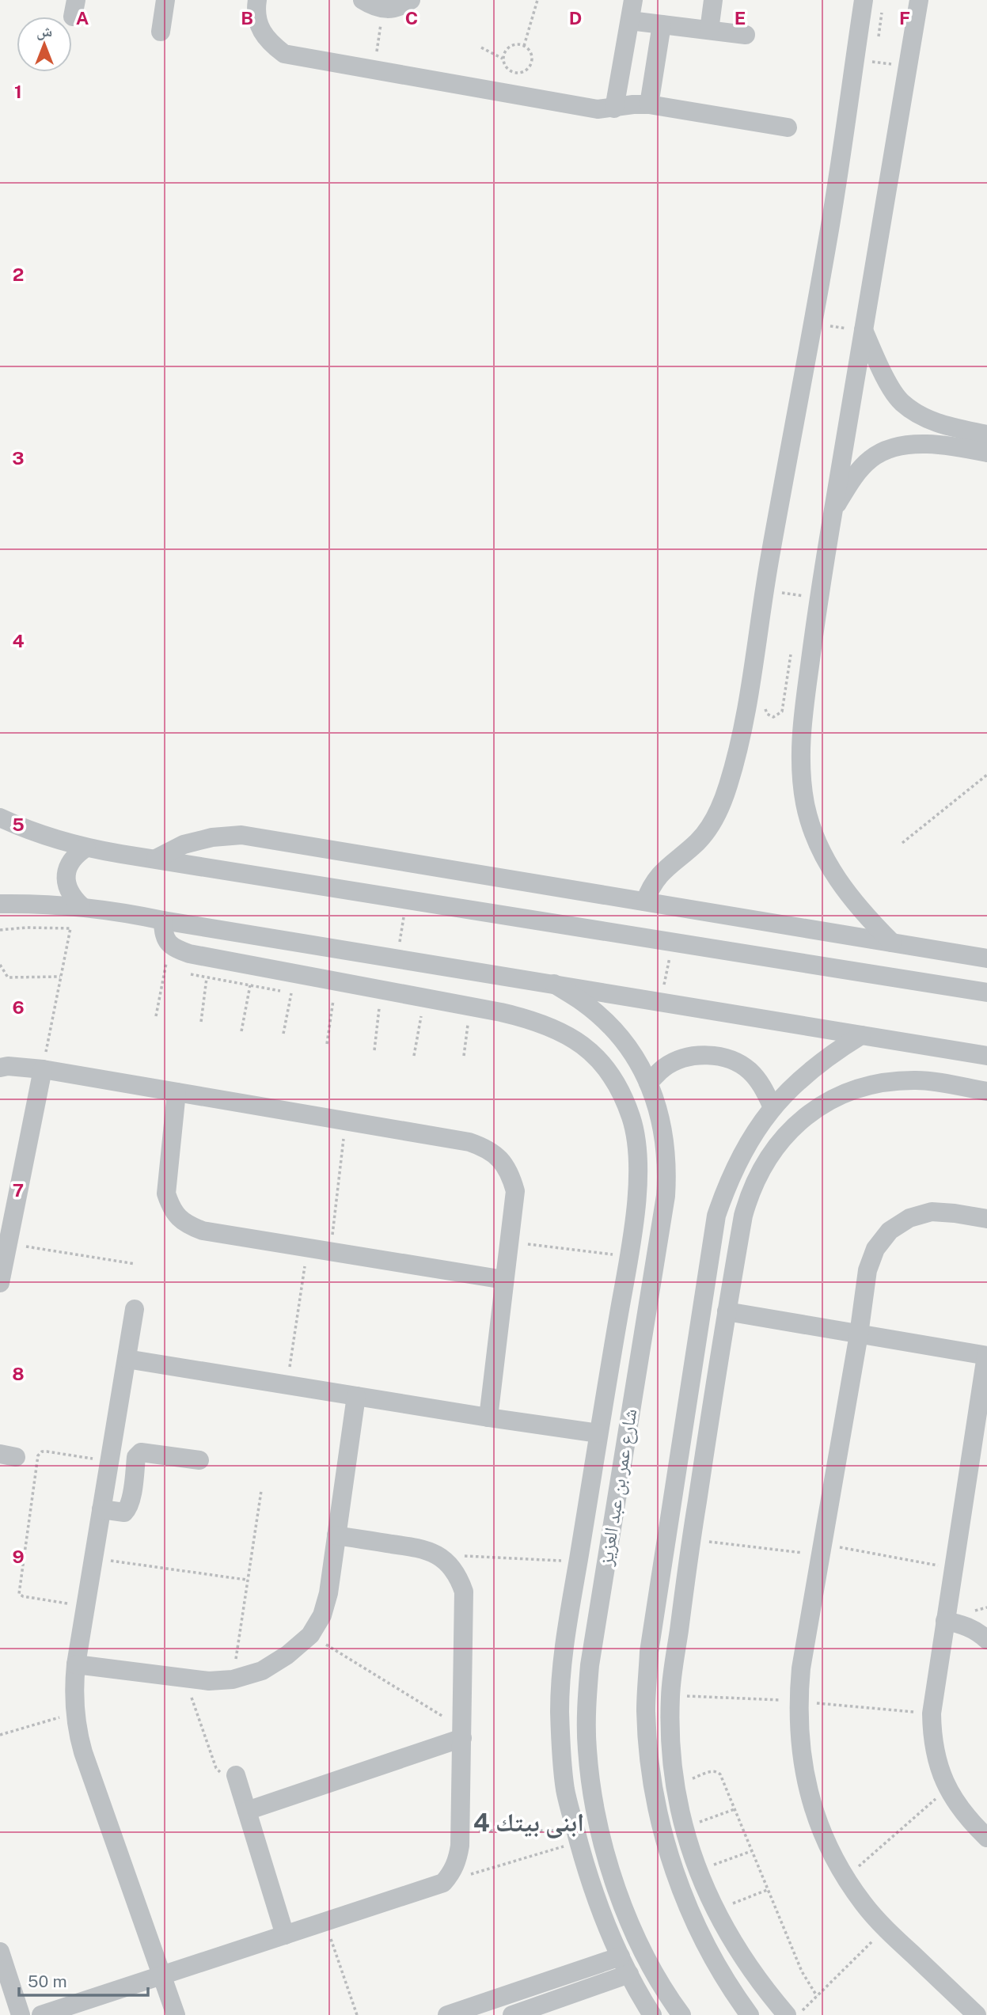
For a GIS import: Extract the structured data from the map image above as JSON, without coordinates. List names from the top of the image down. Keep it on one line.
{"streets":{"street":["شارع عمر بن عبد العزيز"]},"districts":["ابنى بيتك 4"],"scale_bar":"50 m","north":"top","grid":{"columns":["A","B","C","D","E","F"],"rows":["1","2","3","4","5","6","7","8","9"]}}
